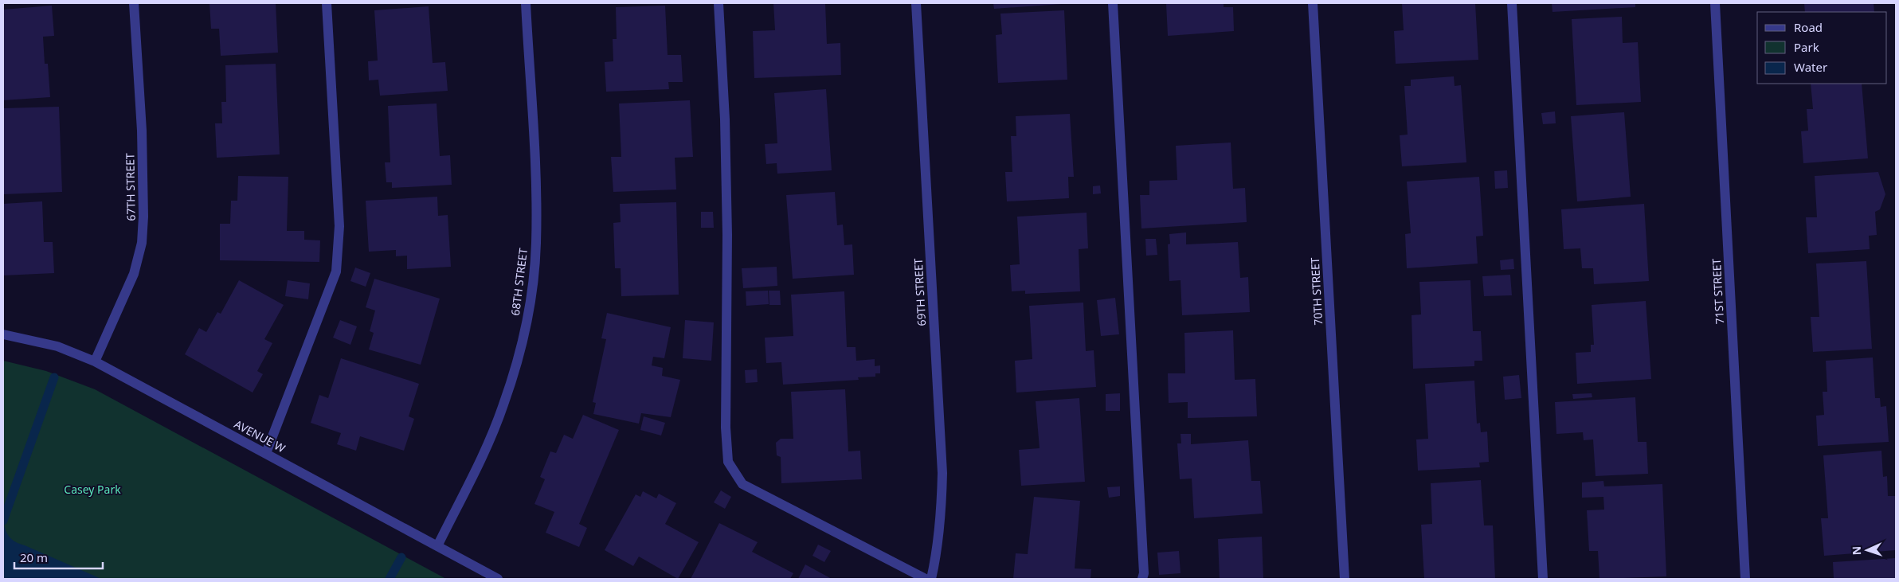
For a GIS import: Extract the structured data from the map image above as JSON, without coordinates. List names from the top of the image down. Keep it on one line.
{"streets":{"street":["67TH STREET","68TH STREET","70TH STREET","71ST STREET","69TH STREET","AVENUE W"]},"crossings":[["67TH STREET","AVENUE W"],["68TH STREET","AVENUE W"]],"parks":["Casey Park"],"legend":["Road","Park","Water"],"scale_bar":"20 m","north":"left"}
